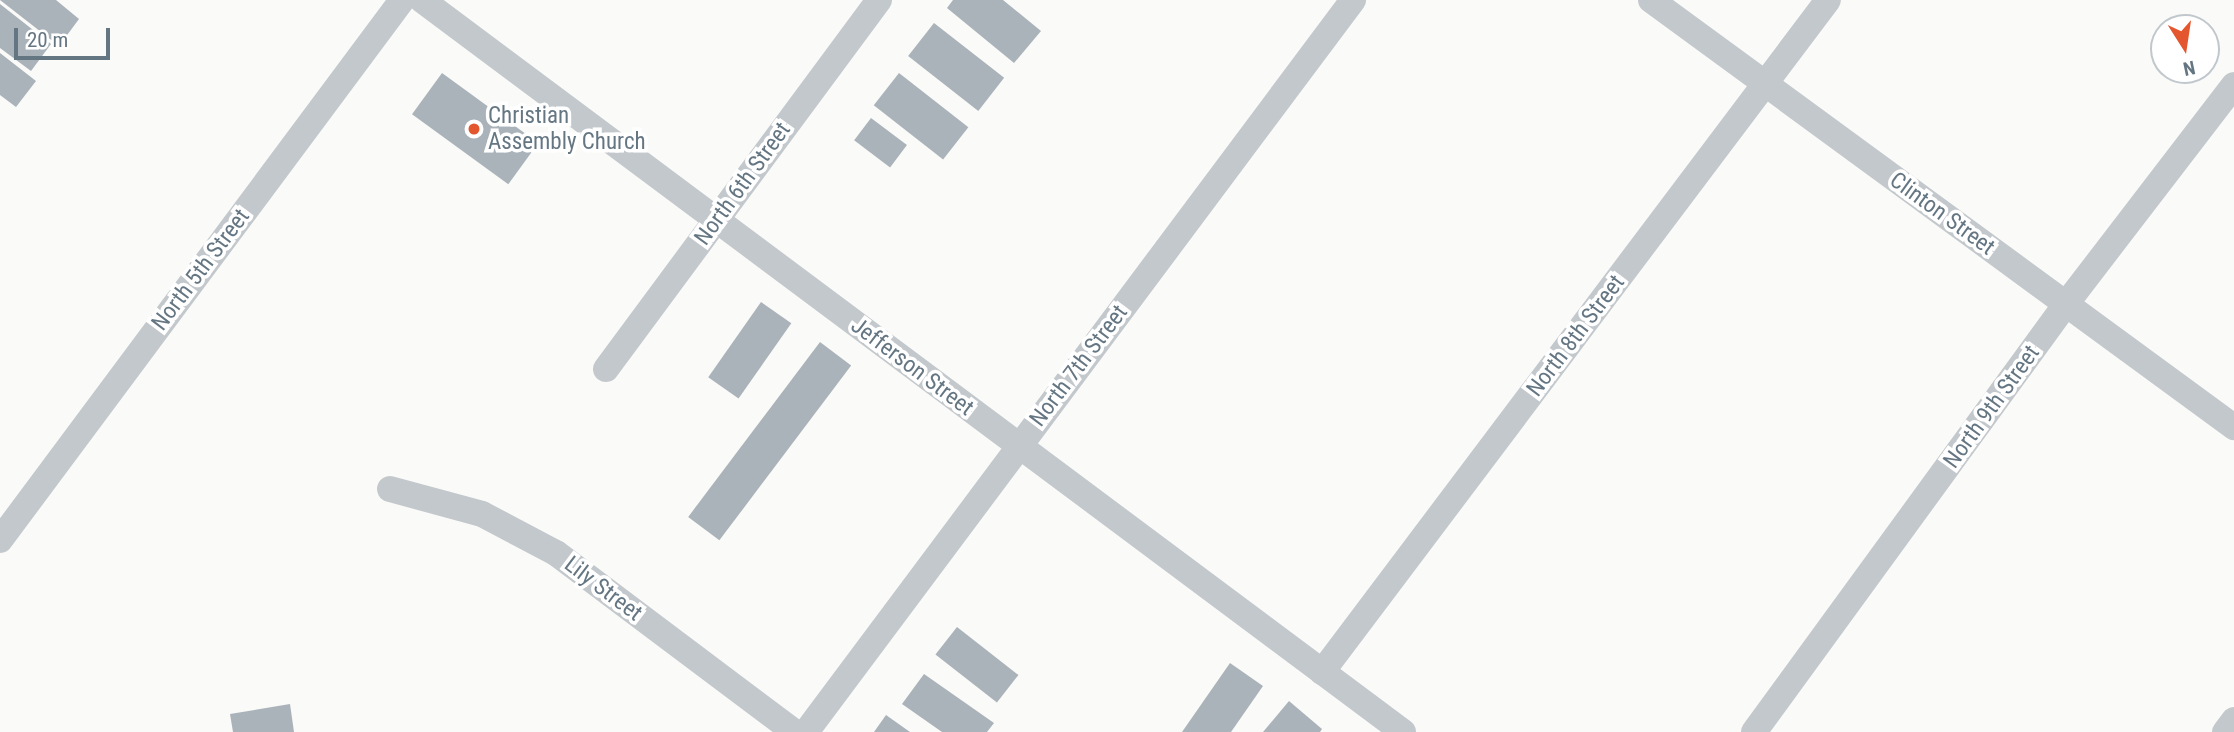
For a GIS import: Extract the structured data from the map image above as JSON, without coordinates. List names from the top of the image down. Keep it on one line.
{"streets":{"street":["North 6th Street","Clinton Street","North 5th Street","North 8th Street","North 7th Street","Jefferson Street","North 9th Street","Lily Street"]},"crossings":[["North 6th Street","Jefferson Street"],["Clinton Street","North 8th Street"],["Clinton Street","North 9th Street"],["North 8th Street","Jefferson Street"],["North 7th Street","Jefferson Street"]],"places":["Christian Assembly Church"],"scale_bar":"20 m","north":"bottom"}
